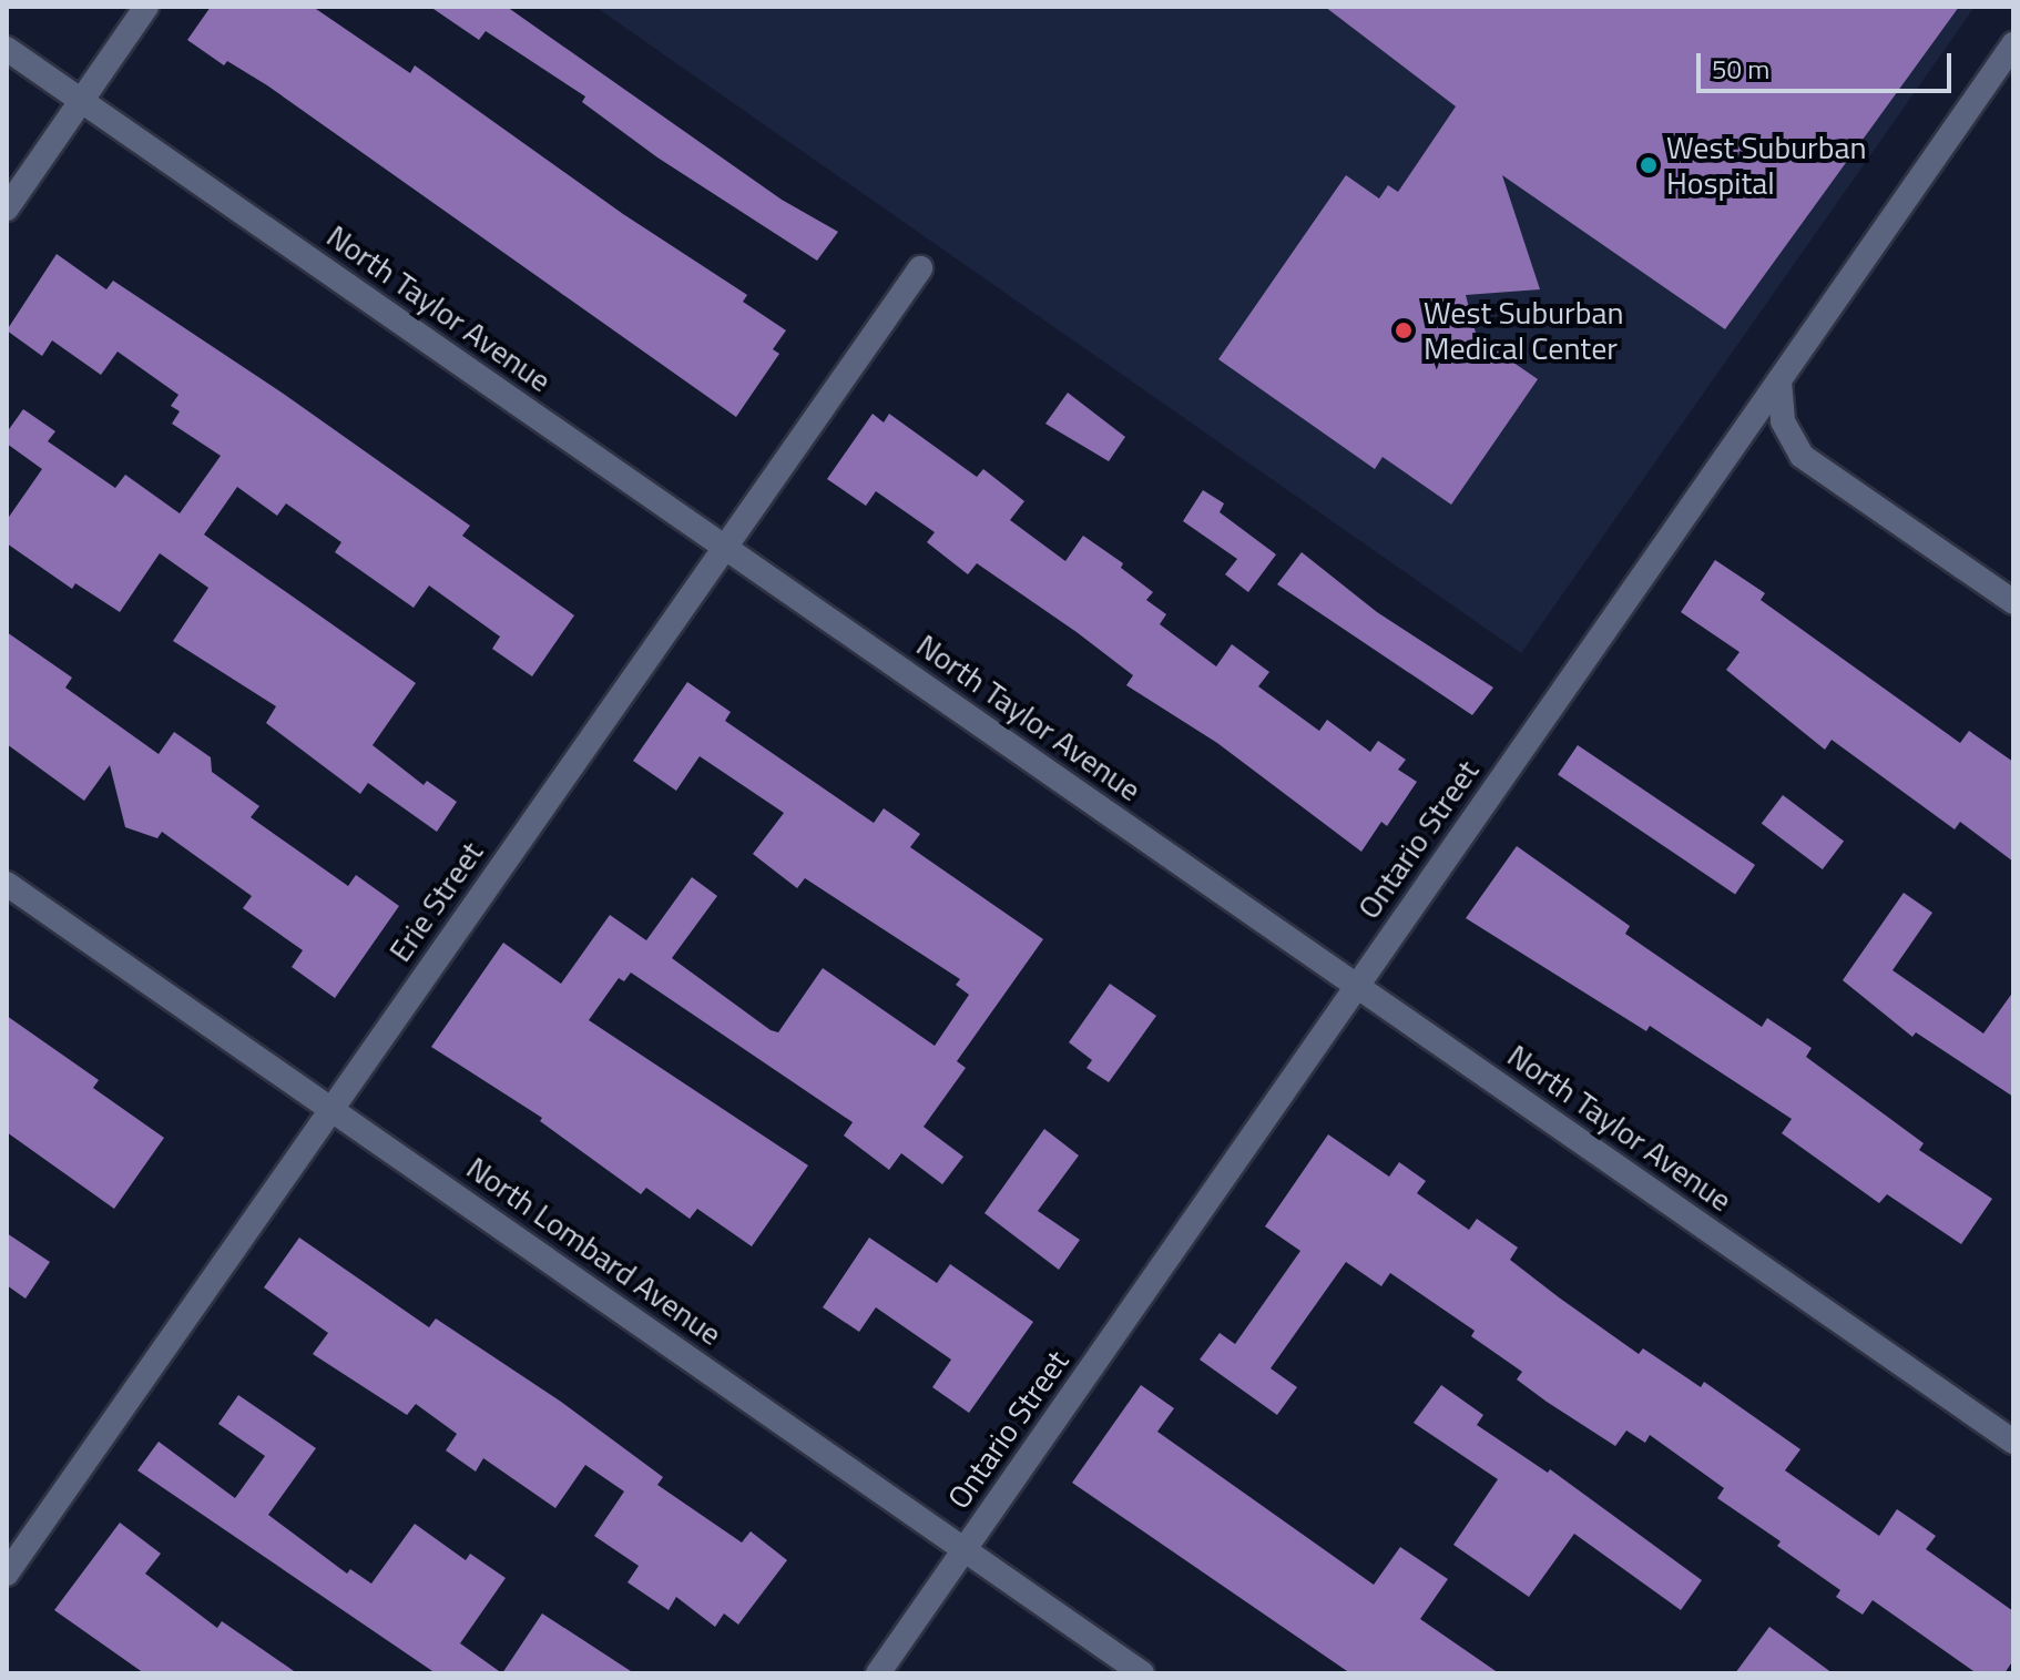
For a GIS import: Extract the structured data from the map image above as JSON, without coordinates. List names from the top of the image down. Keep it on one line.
{"streets":{"street":["North Taylor Avenue","Ontario Street","Erie Street","North Lombard Avenue"]},"crossings":[["North Taylor Avenue","Ontario Street"],["North Taylor Avenue","Erie Street"],["Ontario Street","North Lombard Avenue"],["Erie Street","North Lombard Avenue"]],"places":["West Suburban Hospital","West Suburban Medical Center"],"scale_bar":"50 m"}
